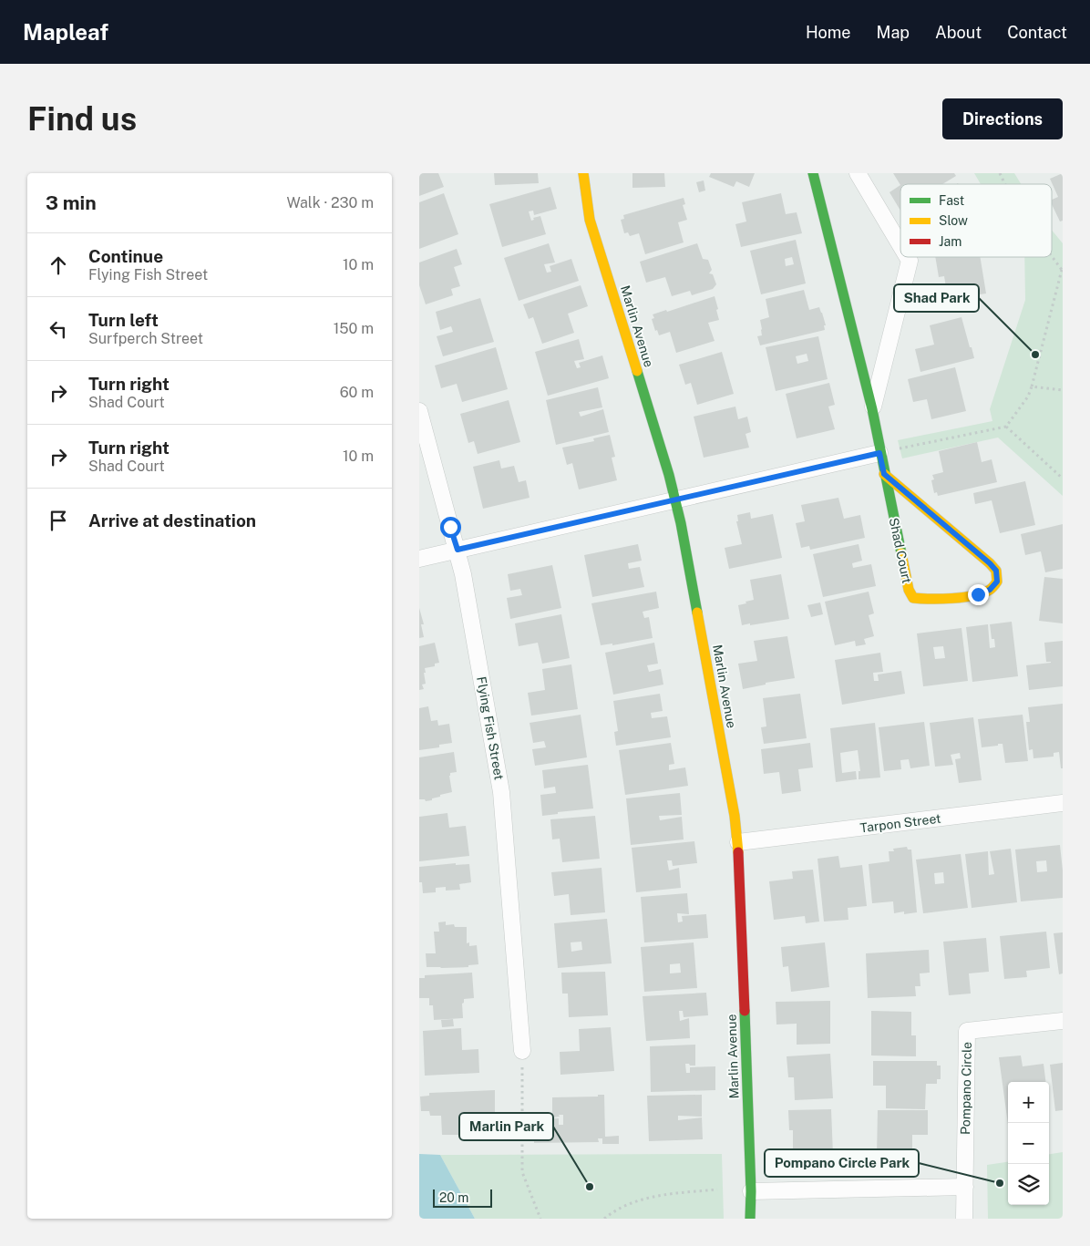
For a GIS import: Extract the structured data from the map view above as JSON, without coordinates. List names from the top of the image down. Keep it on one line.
{"streets":{"street":["Marlin Avenue","Shad Court","Flying Fish Street","Tarpon Street","Pompano Circle"]},"crossings":[["Marlin Avenue","Tarpon Street"]],"places":["Shad Park","Pompano Circle Park","Marlin Park"],"legend":["Fast","Slow","Jam"],"scale_bar":"20 m","page":{"header":"Mapleaf","nav":["Home","Map","About","Contact"],"buttons":"Directions","title":"Find us","heading":["3 min","Walk · 230 m"],"list":[["Continue","Flying Fish Street","10 m"],["Turn left","Surfperch Street","150 m"],["Turn right","Shad Court","60 m"],["Turn right","Shad Court","10 m"],"Arrive at destination"],"map_buttons":["+","−"],"scale":"20 m"}}
